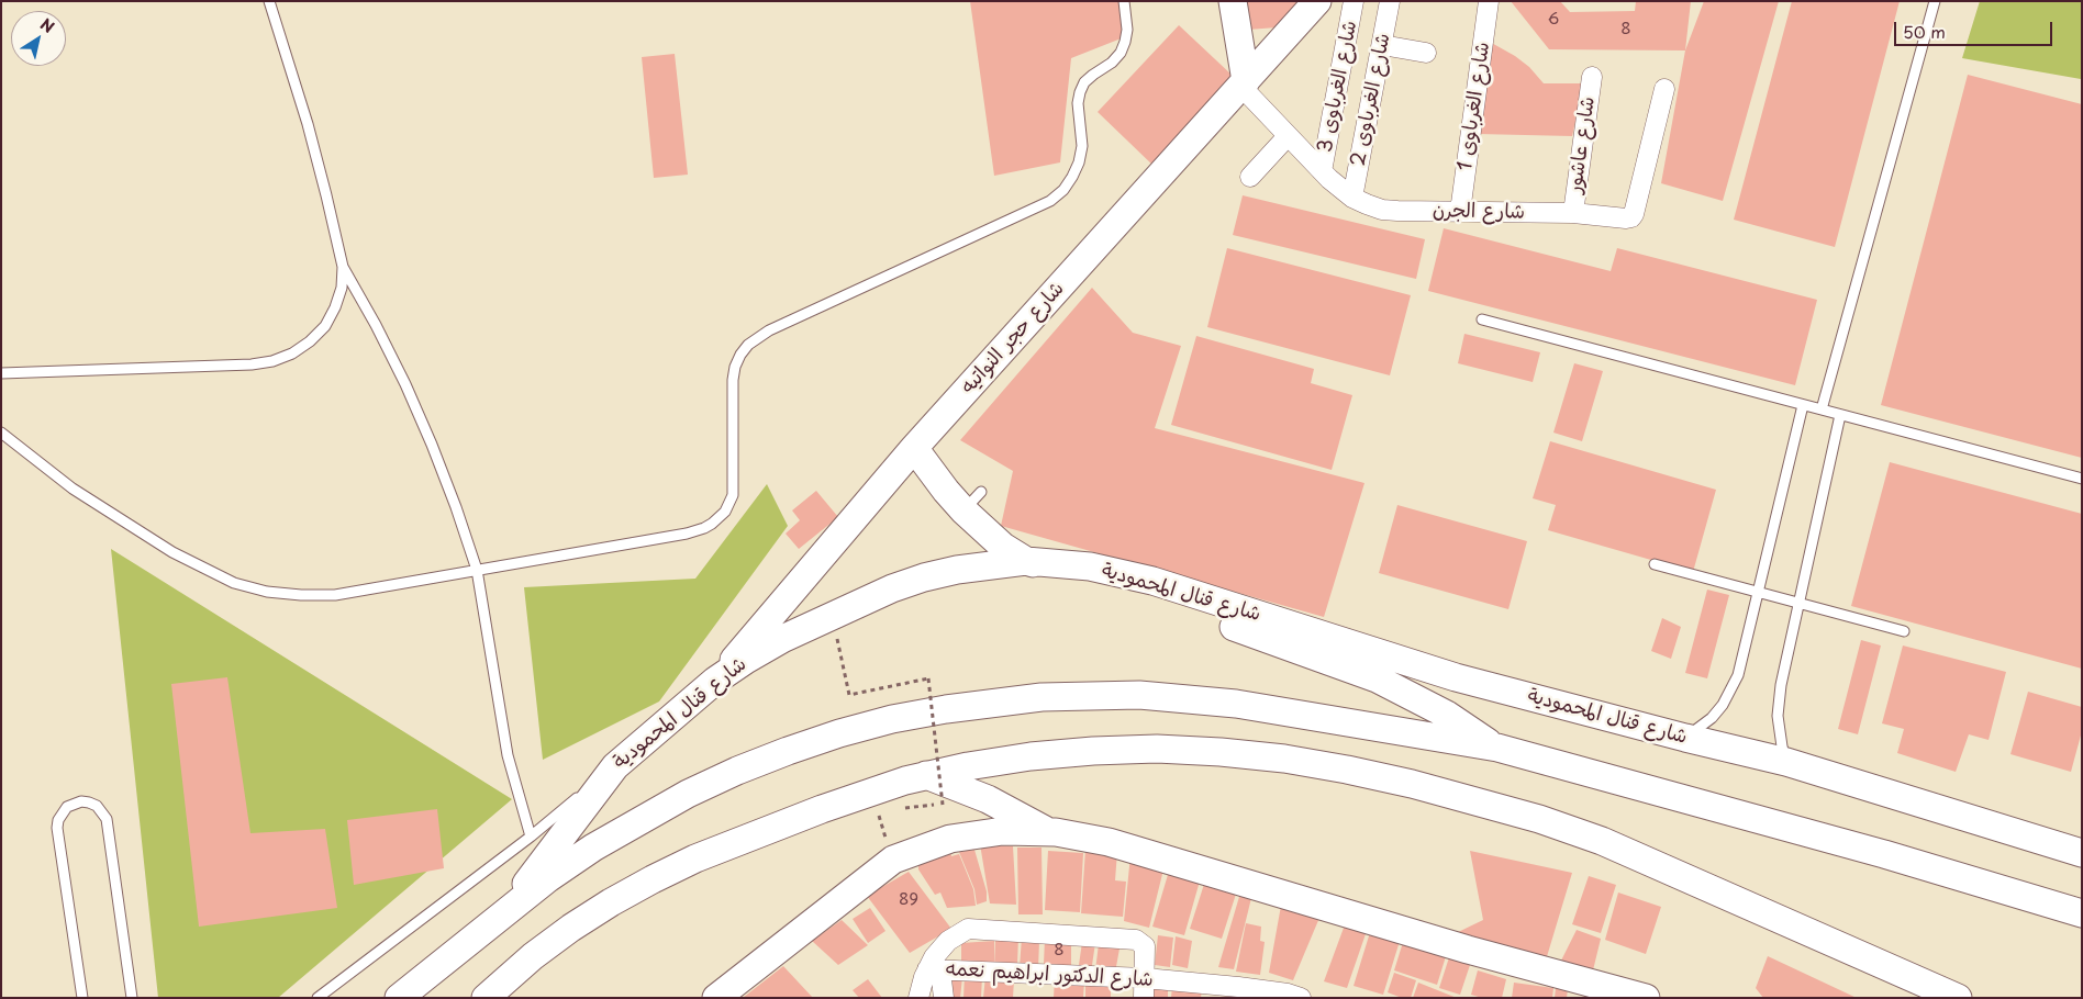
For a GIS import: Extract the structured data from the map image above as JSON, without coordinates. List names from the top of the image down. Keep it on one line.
{"streets":{"main road":["شارع حجر النواتيه","شارع قنال المحمودية"],"street":["شارع الغرباوى 3","شارع الغرباوى 2","شارع الغرباوى 1","شارع عاشور","شارع الجرن","شارع الدكتور ابراهيم نعمه"]},"crossings":[["شارع الغرباوى 3","شارع الجرن"],["شارع الغرباوى 2","شارع الجرن"],["شارع الغرباوى 1","شارع الجرن"],["شارع عاشور","شارع الجرن"],["شارع الجرن","شارع حجر النواتيه"],["شارع حجر النواتيه","شارع قنال المحمودية"]],"house_numbers":["6","8","89","8"],"scale_bar":"50 m","north":"top right"}
